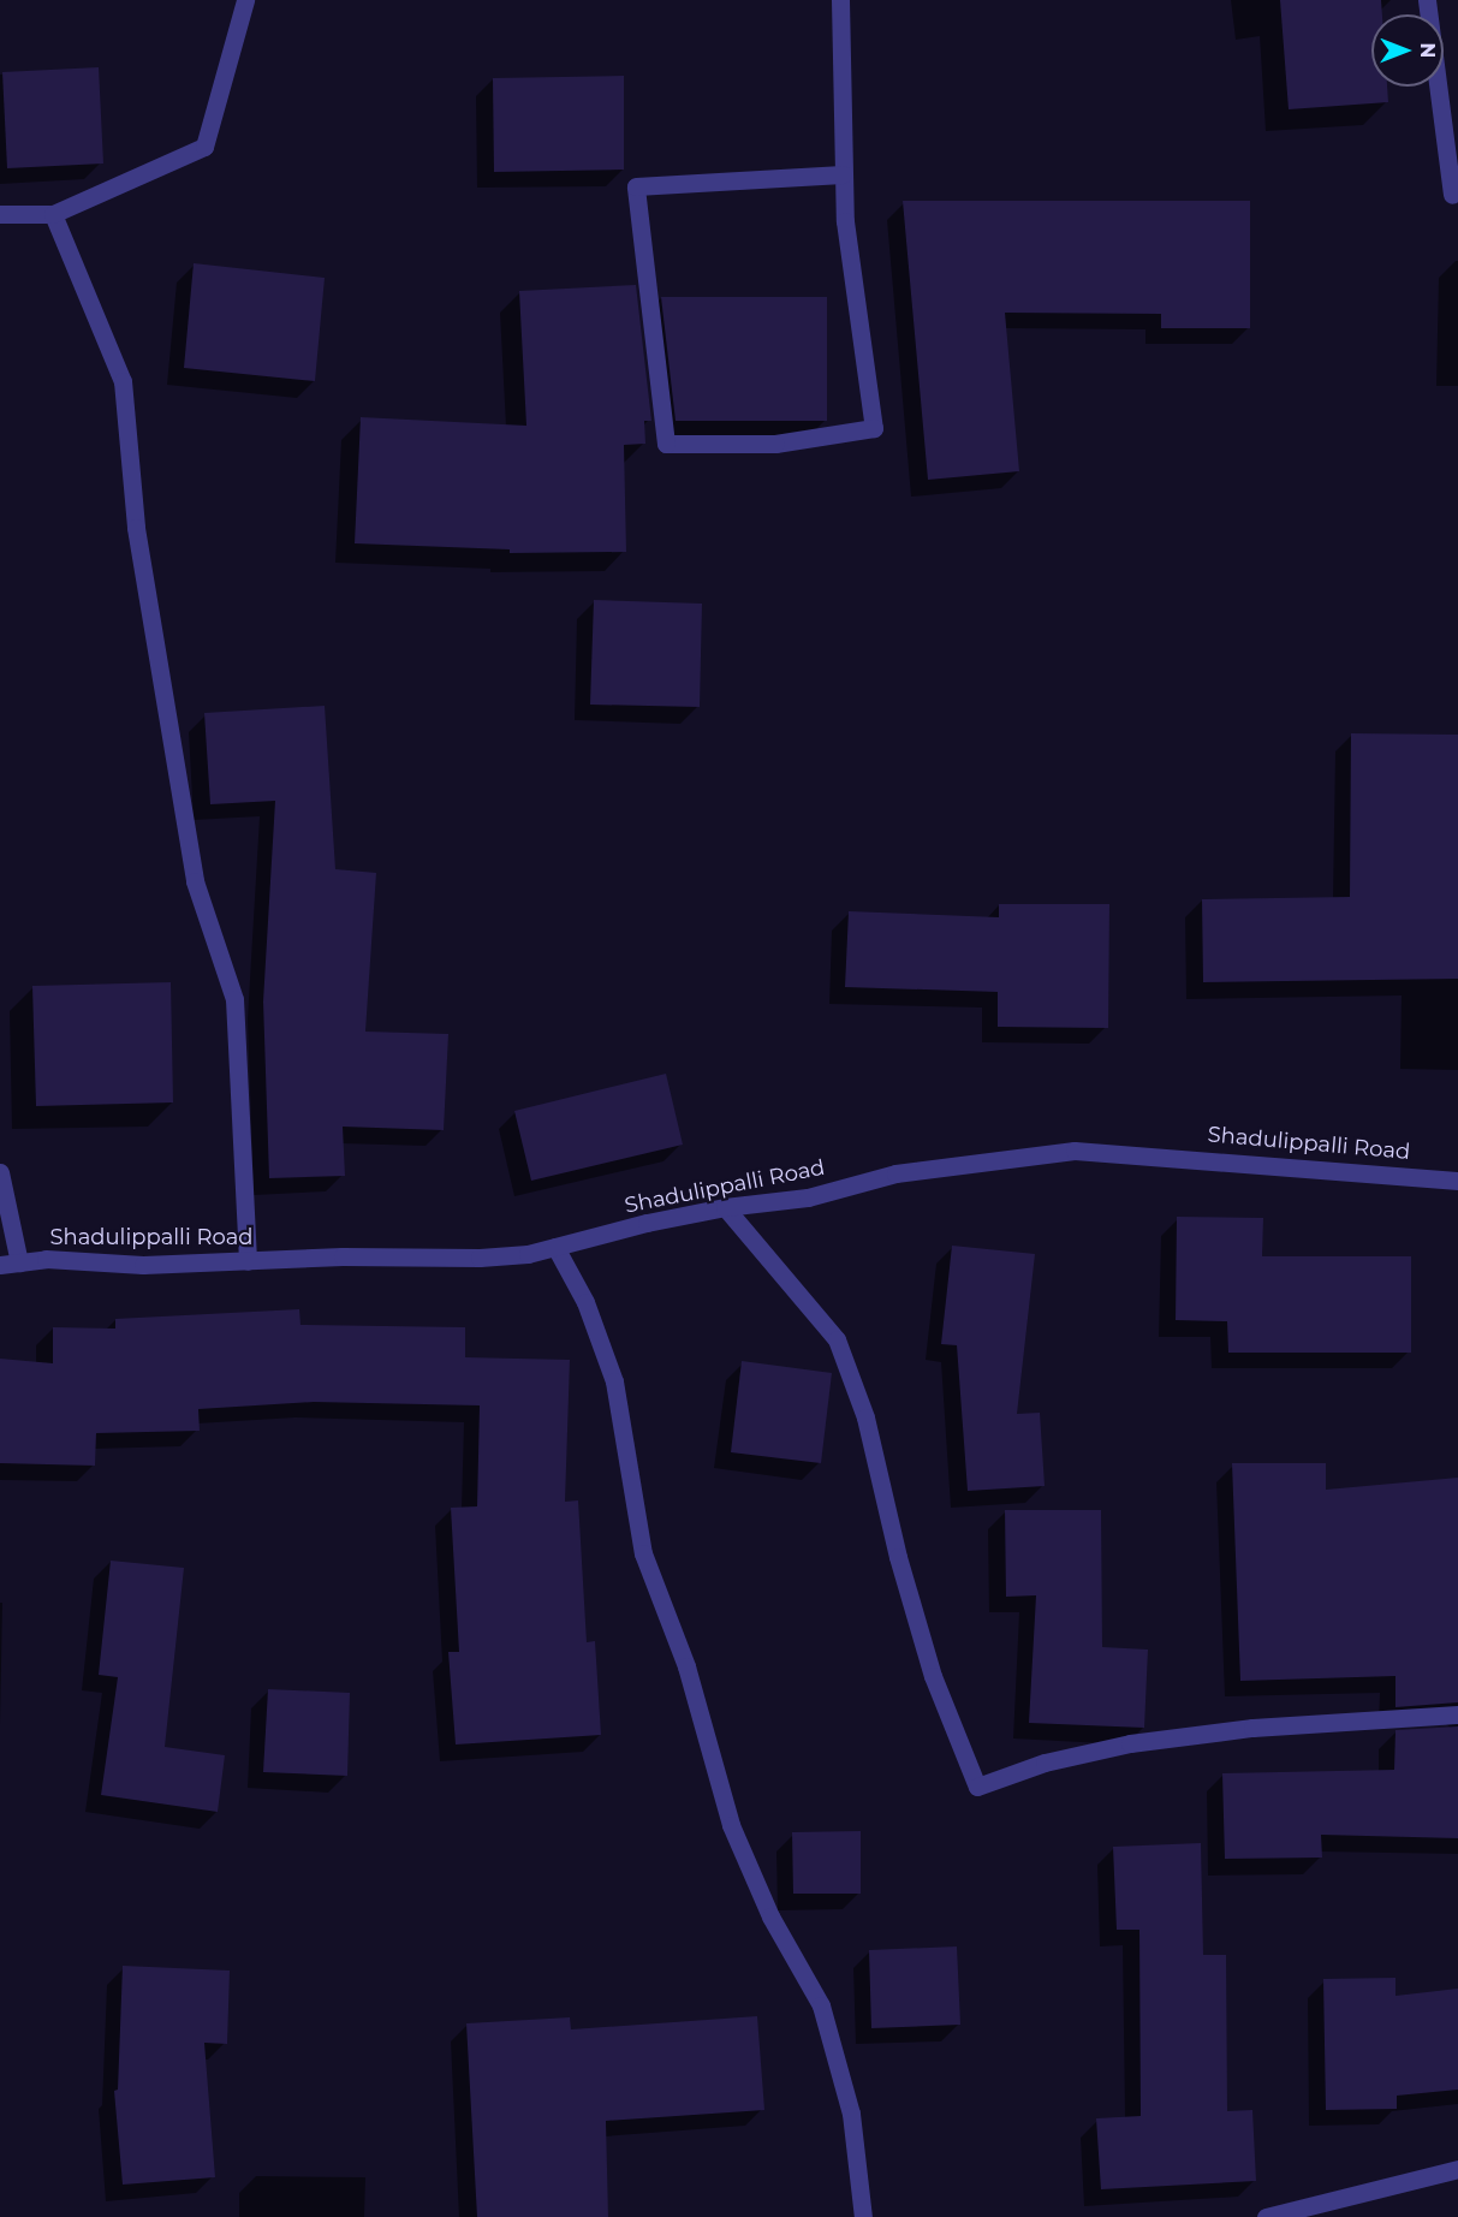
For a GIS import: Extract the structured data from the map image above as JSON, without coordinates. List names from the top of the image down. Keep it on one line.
{"streets":{"street":["Shadulippalli Road"]},"north":"right"}
